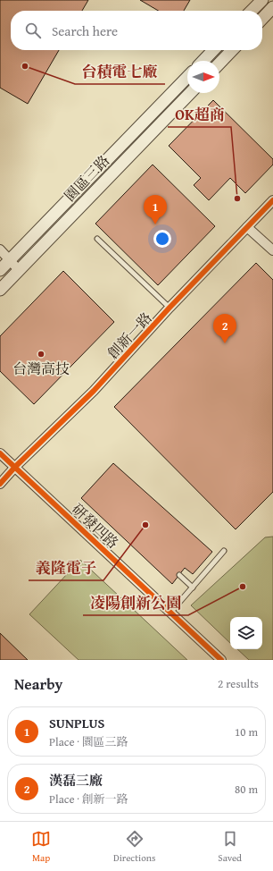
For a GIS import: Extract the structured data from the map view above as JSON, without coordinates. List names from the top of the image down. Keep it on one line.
{"streets":{"street":["園區三路","創新一路","研發四路"]},"crossings":[["創新一路","研發四路"]],"places":["台積電七廠","OK超商","台灣高技","義隆電子","凌陽創新公園"],"north":"right","page":{"search":"Search here","pins":["1","2"],"heading":["Nearby","2 results"],"list":[{"mark":"1","name":"SUNPLUS","note":"Place · 園區三路","value":"10 m"},{"mark":"2","name":"漢磊三廠","note":"Place · 創新一路","value":"80 m"}],"nav":["Map","Directions","Saved"]}}
